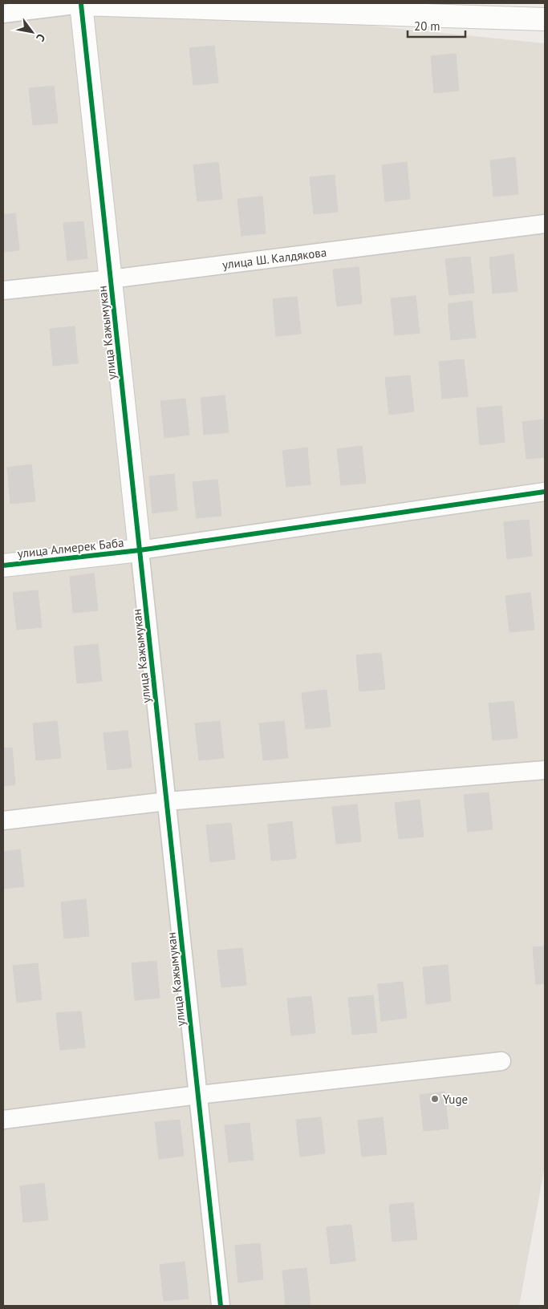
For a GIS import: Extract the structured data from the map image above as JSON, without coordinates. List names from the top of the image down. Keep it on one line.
{"streets":{"street":["улица Ш. Калдякова","улица Кажымукан","улица Алмерек Баба"]},"crossings":[["улица Ш. Калдякова","улица Кажымукан"],["улица Кажымукан","улица Алмерек Баба"]],"places":["Yuge"],"scale_bar":"20 m","north":"bottom right"}
